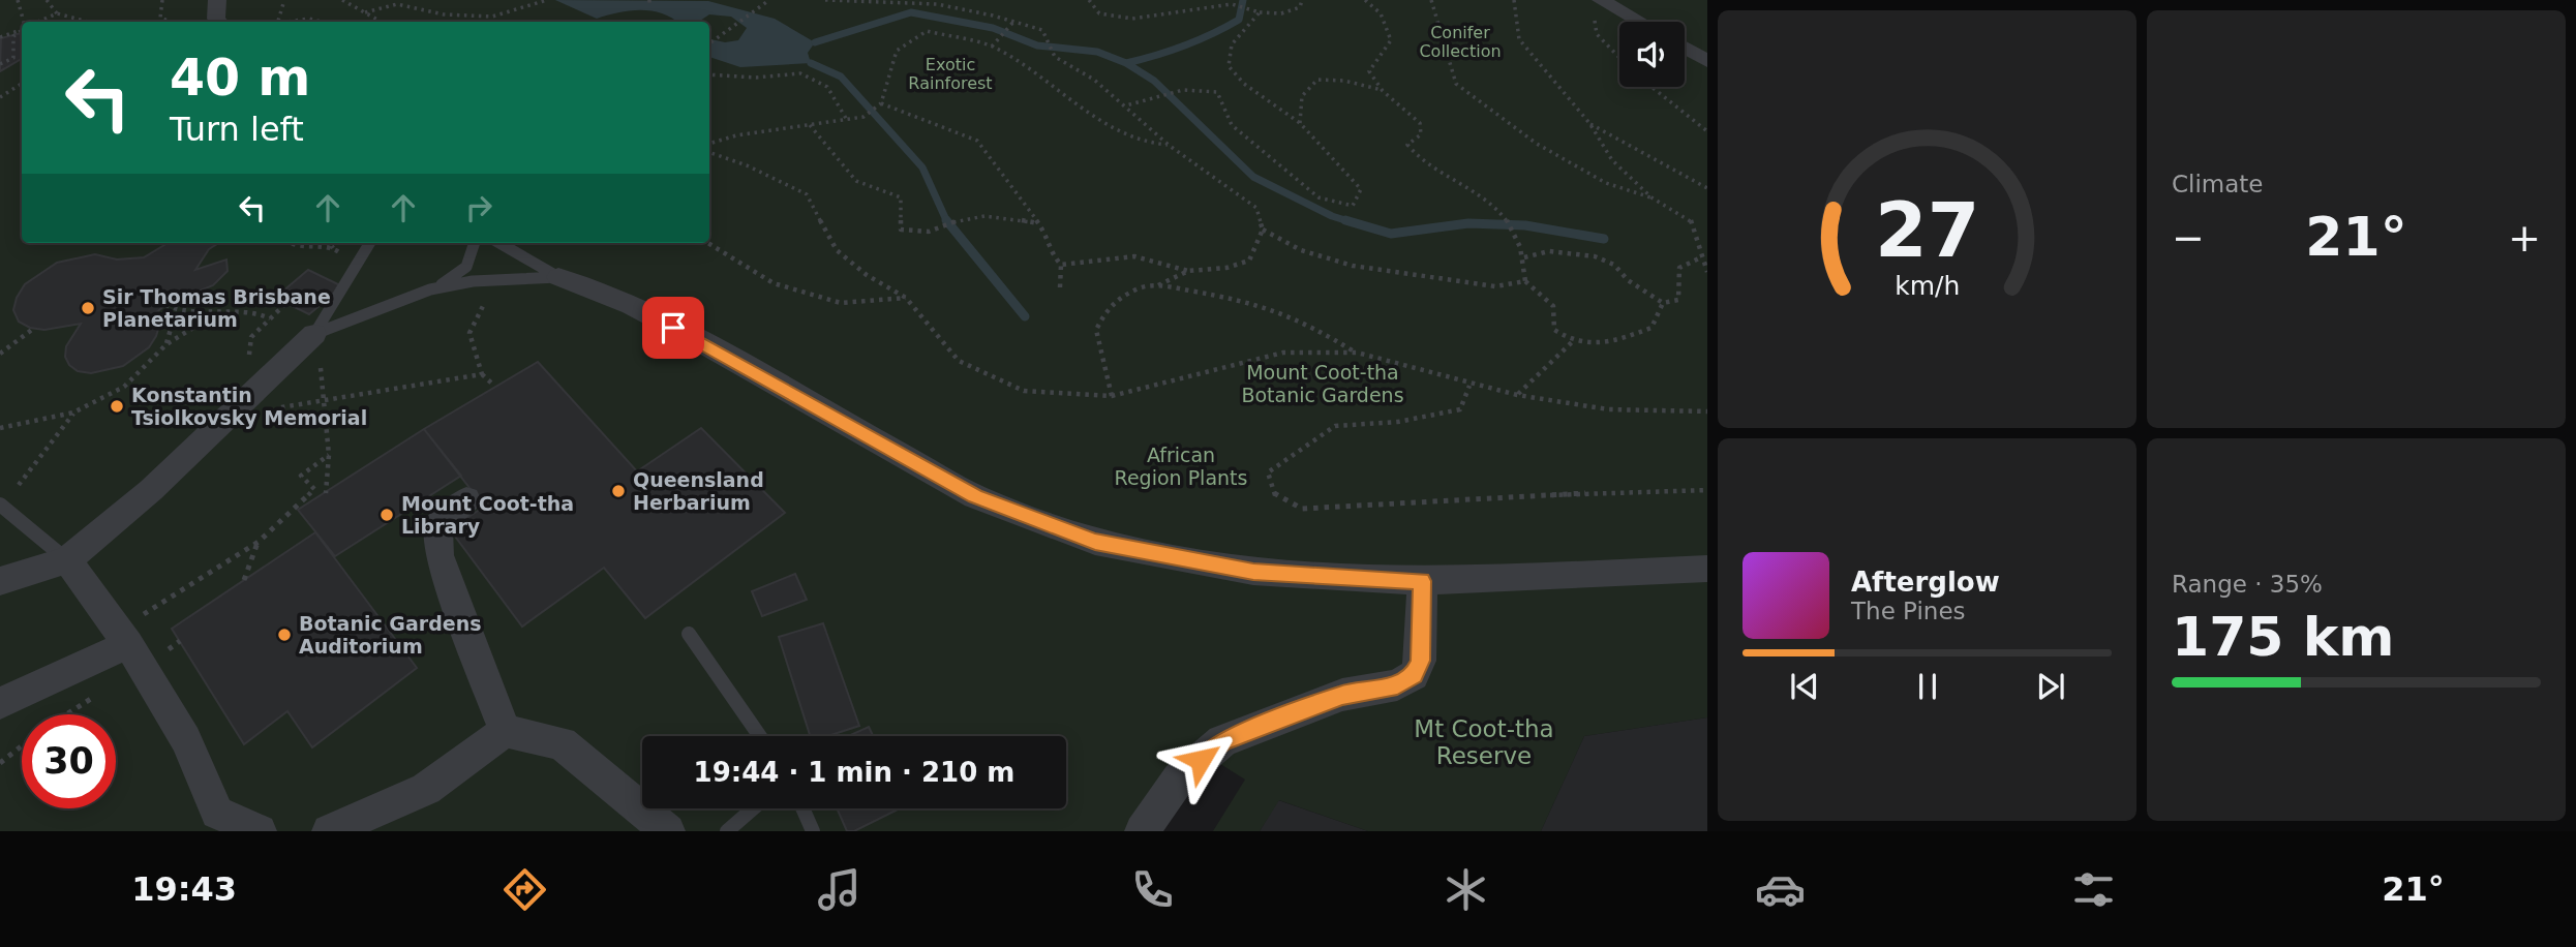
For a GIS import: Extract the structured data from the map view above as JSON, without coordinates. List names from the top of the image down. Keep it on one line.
{"parks":["Conifer Collection","Exotic Rainforest","Mount Coot-tha Botanic Gardens","African Region Plants","Mt Coot-tha Reserve"],"places":["Sir Thomas Brisbane Planetarium","Konstantin Tsiolkovsky Memorial","Queensland Herbarium","Mount Coot-tha Library","Botanic Gardens Auditorium"],"page":{"tile":["Climate",["Range · 35%","175 km"]],"turn":["40 m","Turn left"],"heat":["−","21°","+"],"song":["Afterglow","The Pines"],"limit":"30","trip":"19:44 · 1 min · 210 m","tabs":["19:43","21°"],"gauge":["27","km/h"]}}
